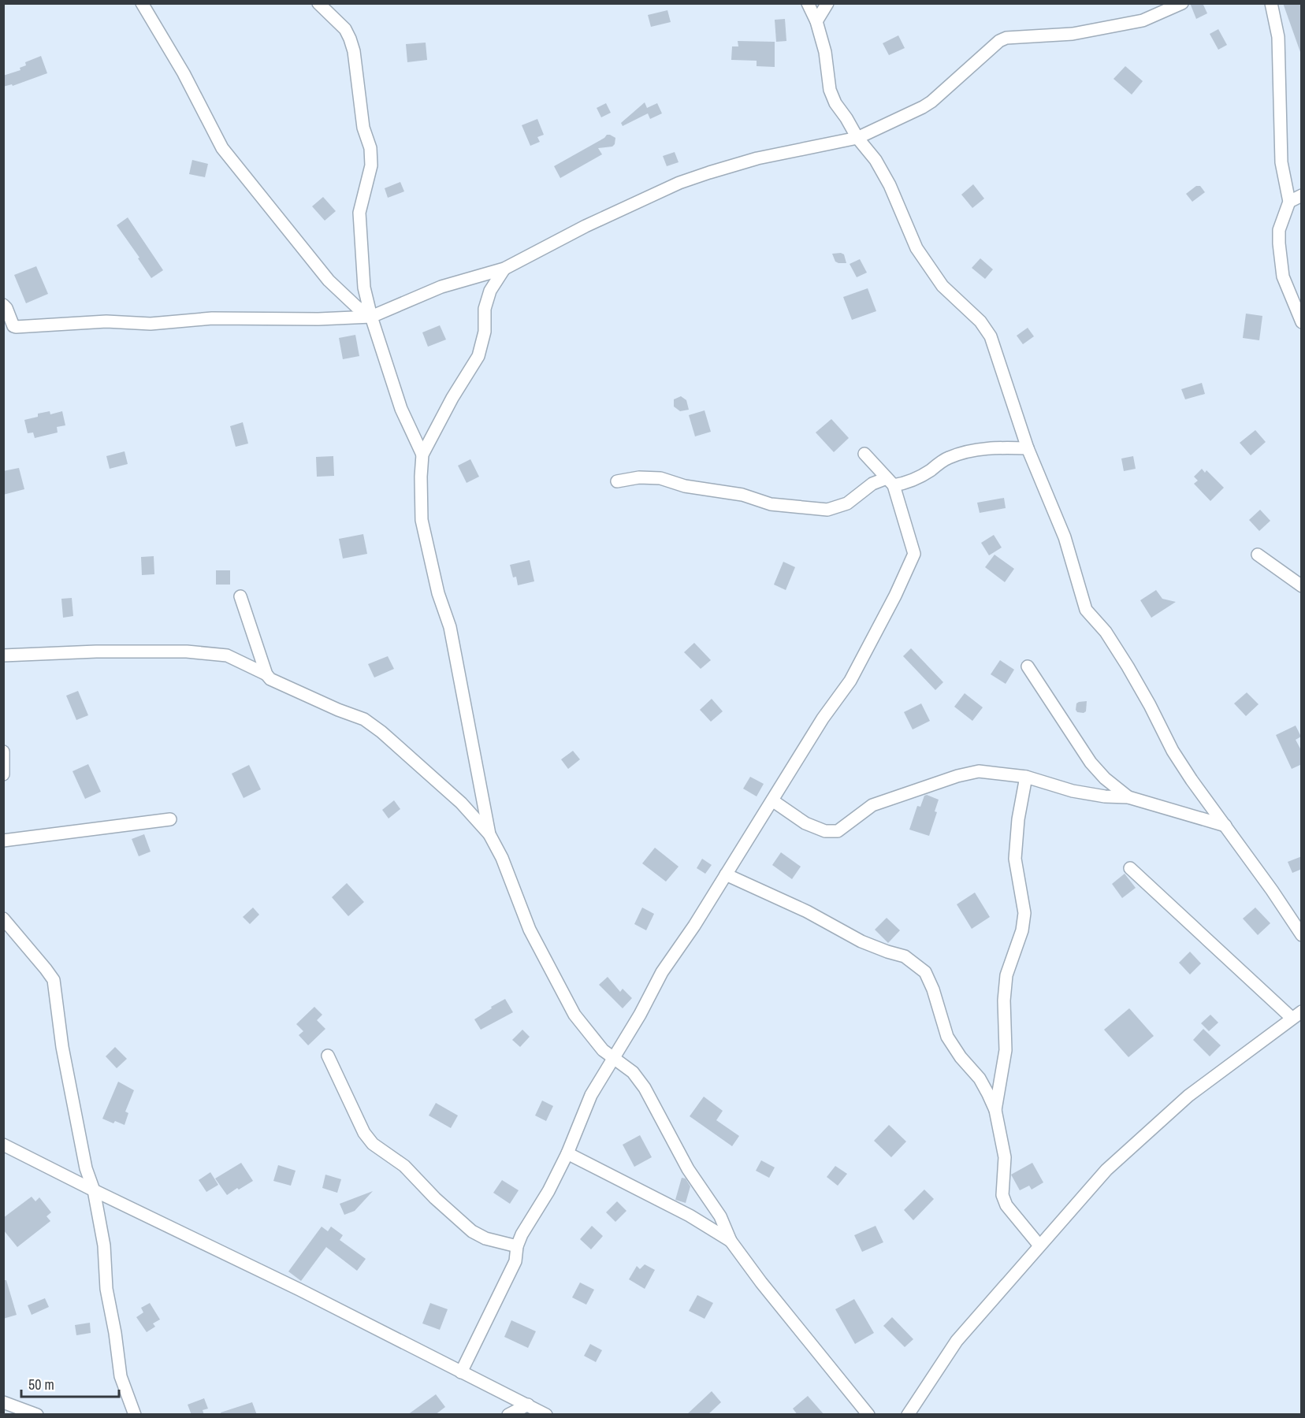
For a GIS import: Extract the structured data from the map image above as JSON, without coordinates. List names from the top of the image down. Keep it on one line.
{"scale_bar":"50 m"}
